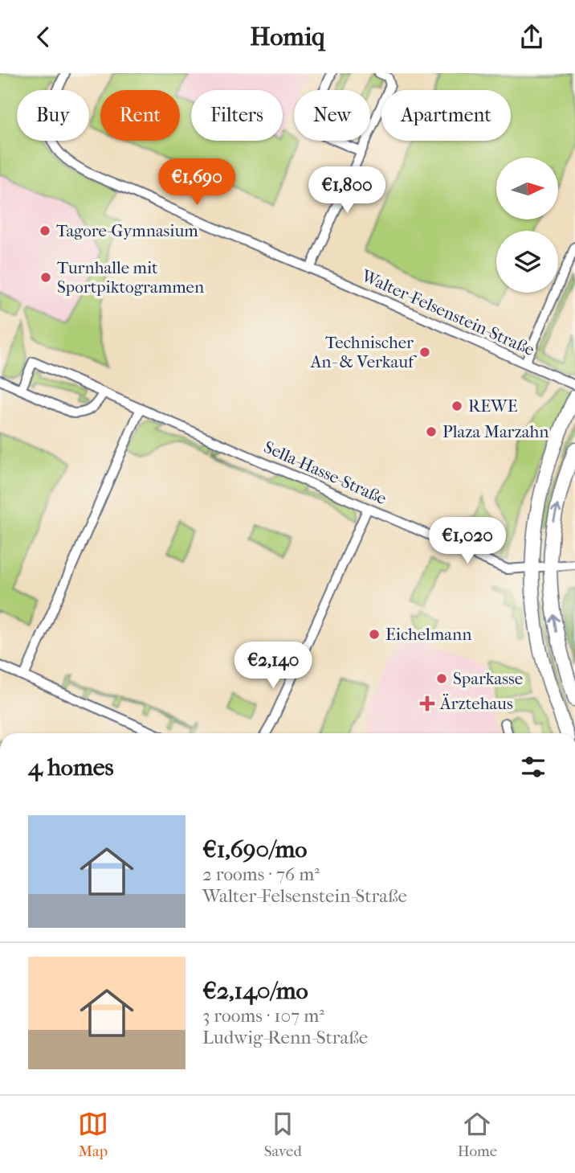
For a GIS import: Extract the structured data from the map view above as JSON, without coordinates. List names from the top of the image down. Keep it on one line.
{"streets":{"street":["Walter-Felsenstein-Straße","Sella-Hasse-Straße"]},"places":{"other":["Tagore-Gymnasium","Turnhalle mit Sportpiktogrammen","Technischer An- & Verkauf","REWE","Plaza Marzahn","Eichelmann","Sparkasse"],"health":["Ärztehaus"]},"north":"right","page":{"header":"Homiq","chip":["Buy","Rent","Filters","New","Apartment"],"price":["€1,690","€1,800","€1,020","€2,140"],"heading":"4 homes","list":[{"name":"€1,690/mo","note":"2 rooms · 76 m² · Walter-Felsenstein-Straße"},{"name":"€2,140/mo","note":"3 rooms · 107 m² · Ludwig-Renn-Straße"}],"tabs":["Map","Saved","Home"]}}
